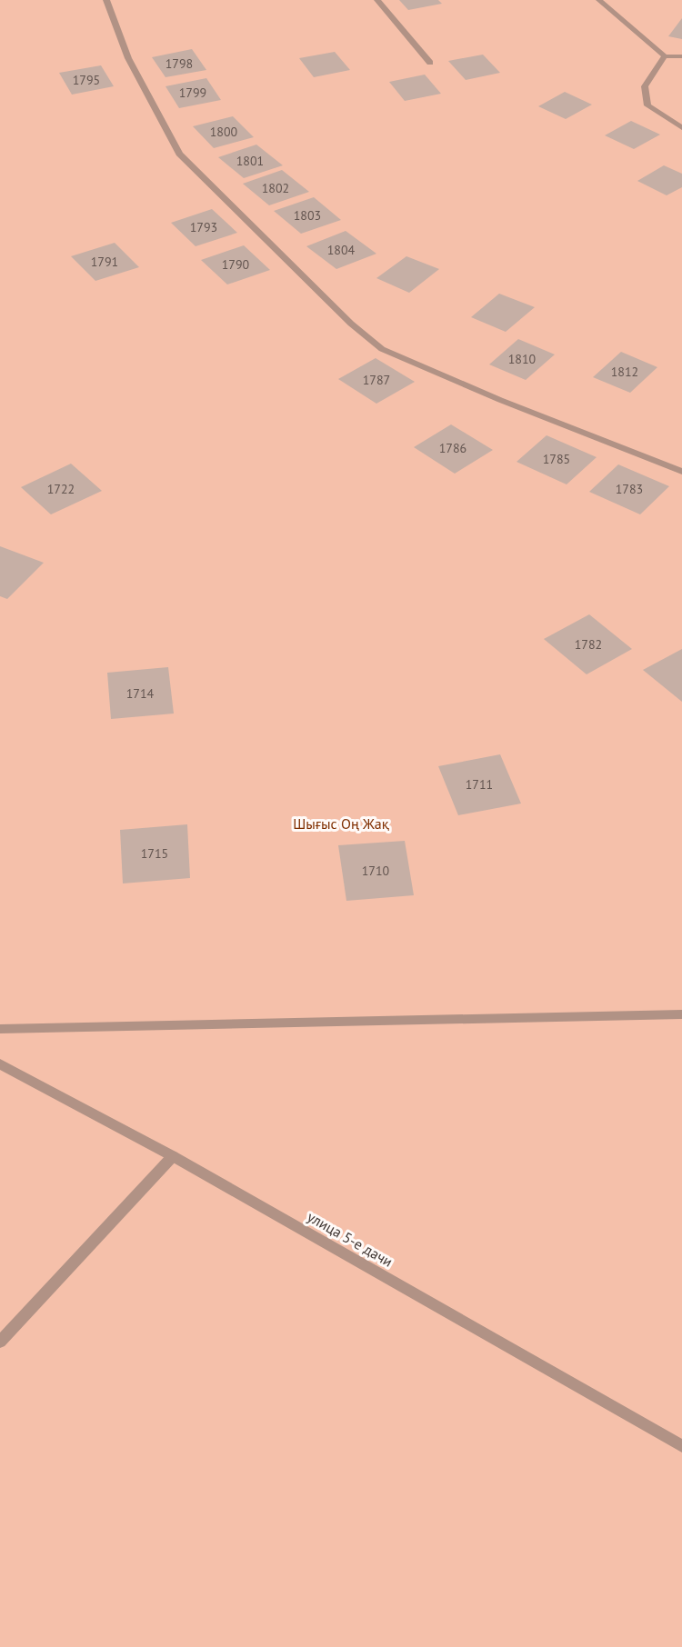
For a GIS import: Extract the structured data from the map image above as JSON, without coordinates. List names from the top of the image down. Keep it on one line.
{"streets":{"street":["улица 5-е дачи"]},"parks":["Шығыс Оң Жақ"],"house_numbers":["1798","1795","1799","1800","1801","1802","1803","1793","1804","1791","1790","1810","1812","1787","1786","1785","1722","1783","1782","1714","1711","1715","1710"]}
